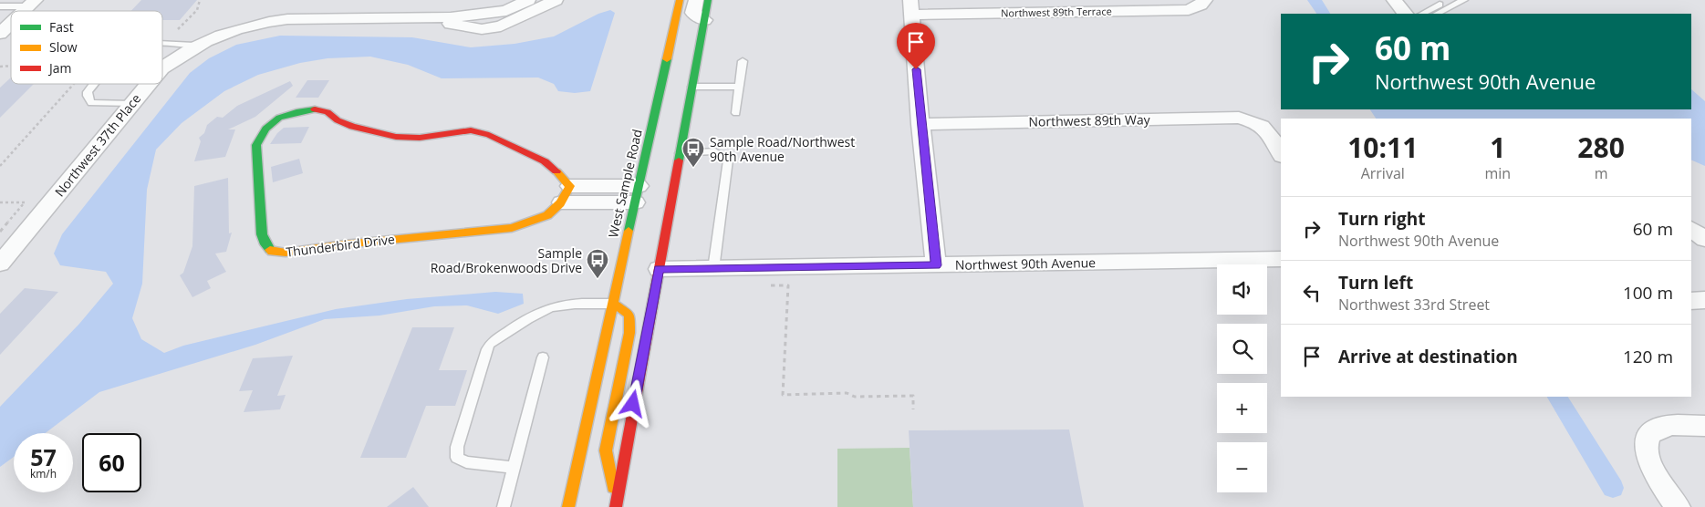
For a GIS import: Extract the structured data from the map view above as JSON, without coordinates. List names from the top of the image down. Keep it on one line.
{"streets":{"main road":["West Sample Road","Thunderbird Drive"],"street":["Northwest 89th Terrace","Northwest 89th Way","Northwest 37th Place","Northwest 90th Avenue"]},"places":{"bus stop":["Sample Road/Northwest 90th Avenue","Sample Road/Brokenwoods Drive"]},"legend":["Fast","Slow","Jam"],"page":{"turn":["60 m","Northwest 90th Avenue"],"eta":["10:11","Arrival","1","min","280","m"],"list":[{"name":"Turn right","note":"Northwest 90th Avenue","value":"60 m"},{"name":"Turn left","note":"Northwest 33rd Street","value":"100 m"},{"name":"Arrive at destination","value":"120 m"}],"map_buttons":["+","−"],"speed":"57 km/h","limit":"60"}}
